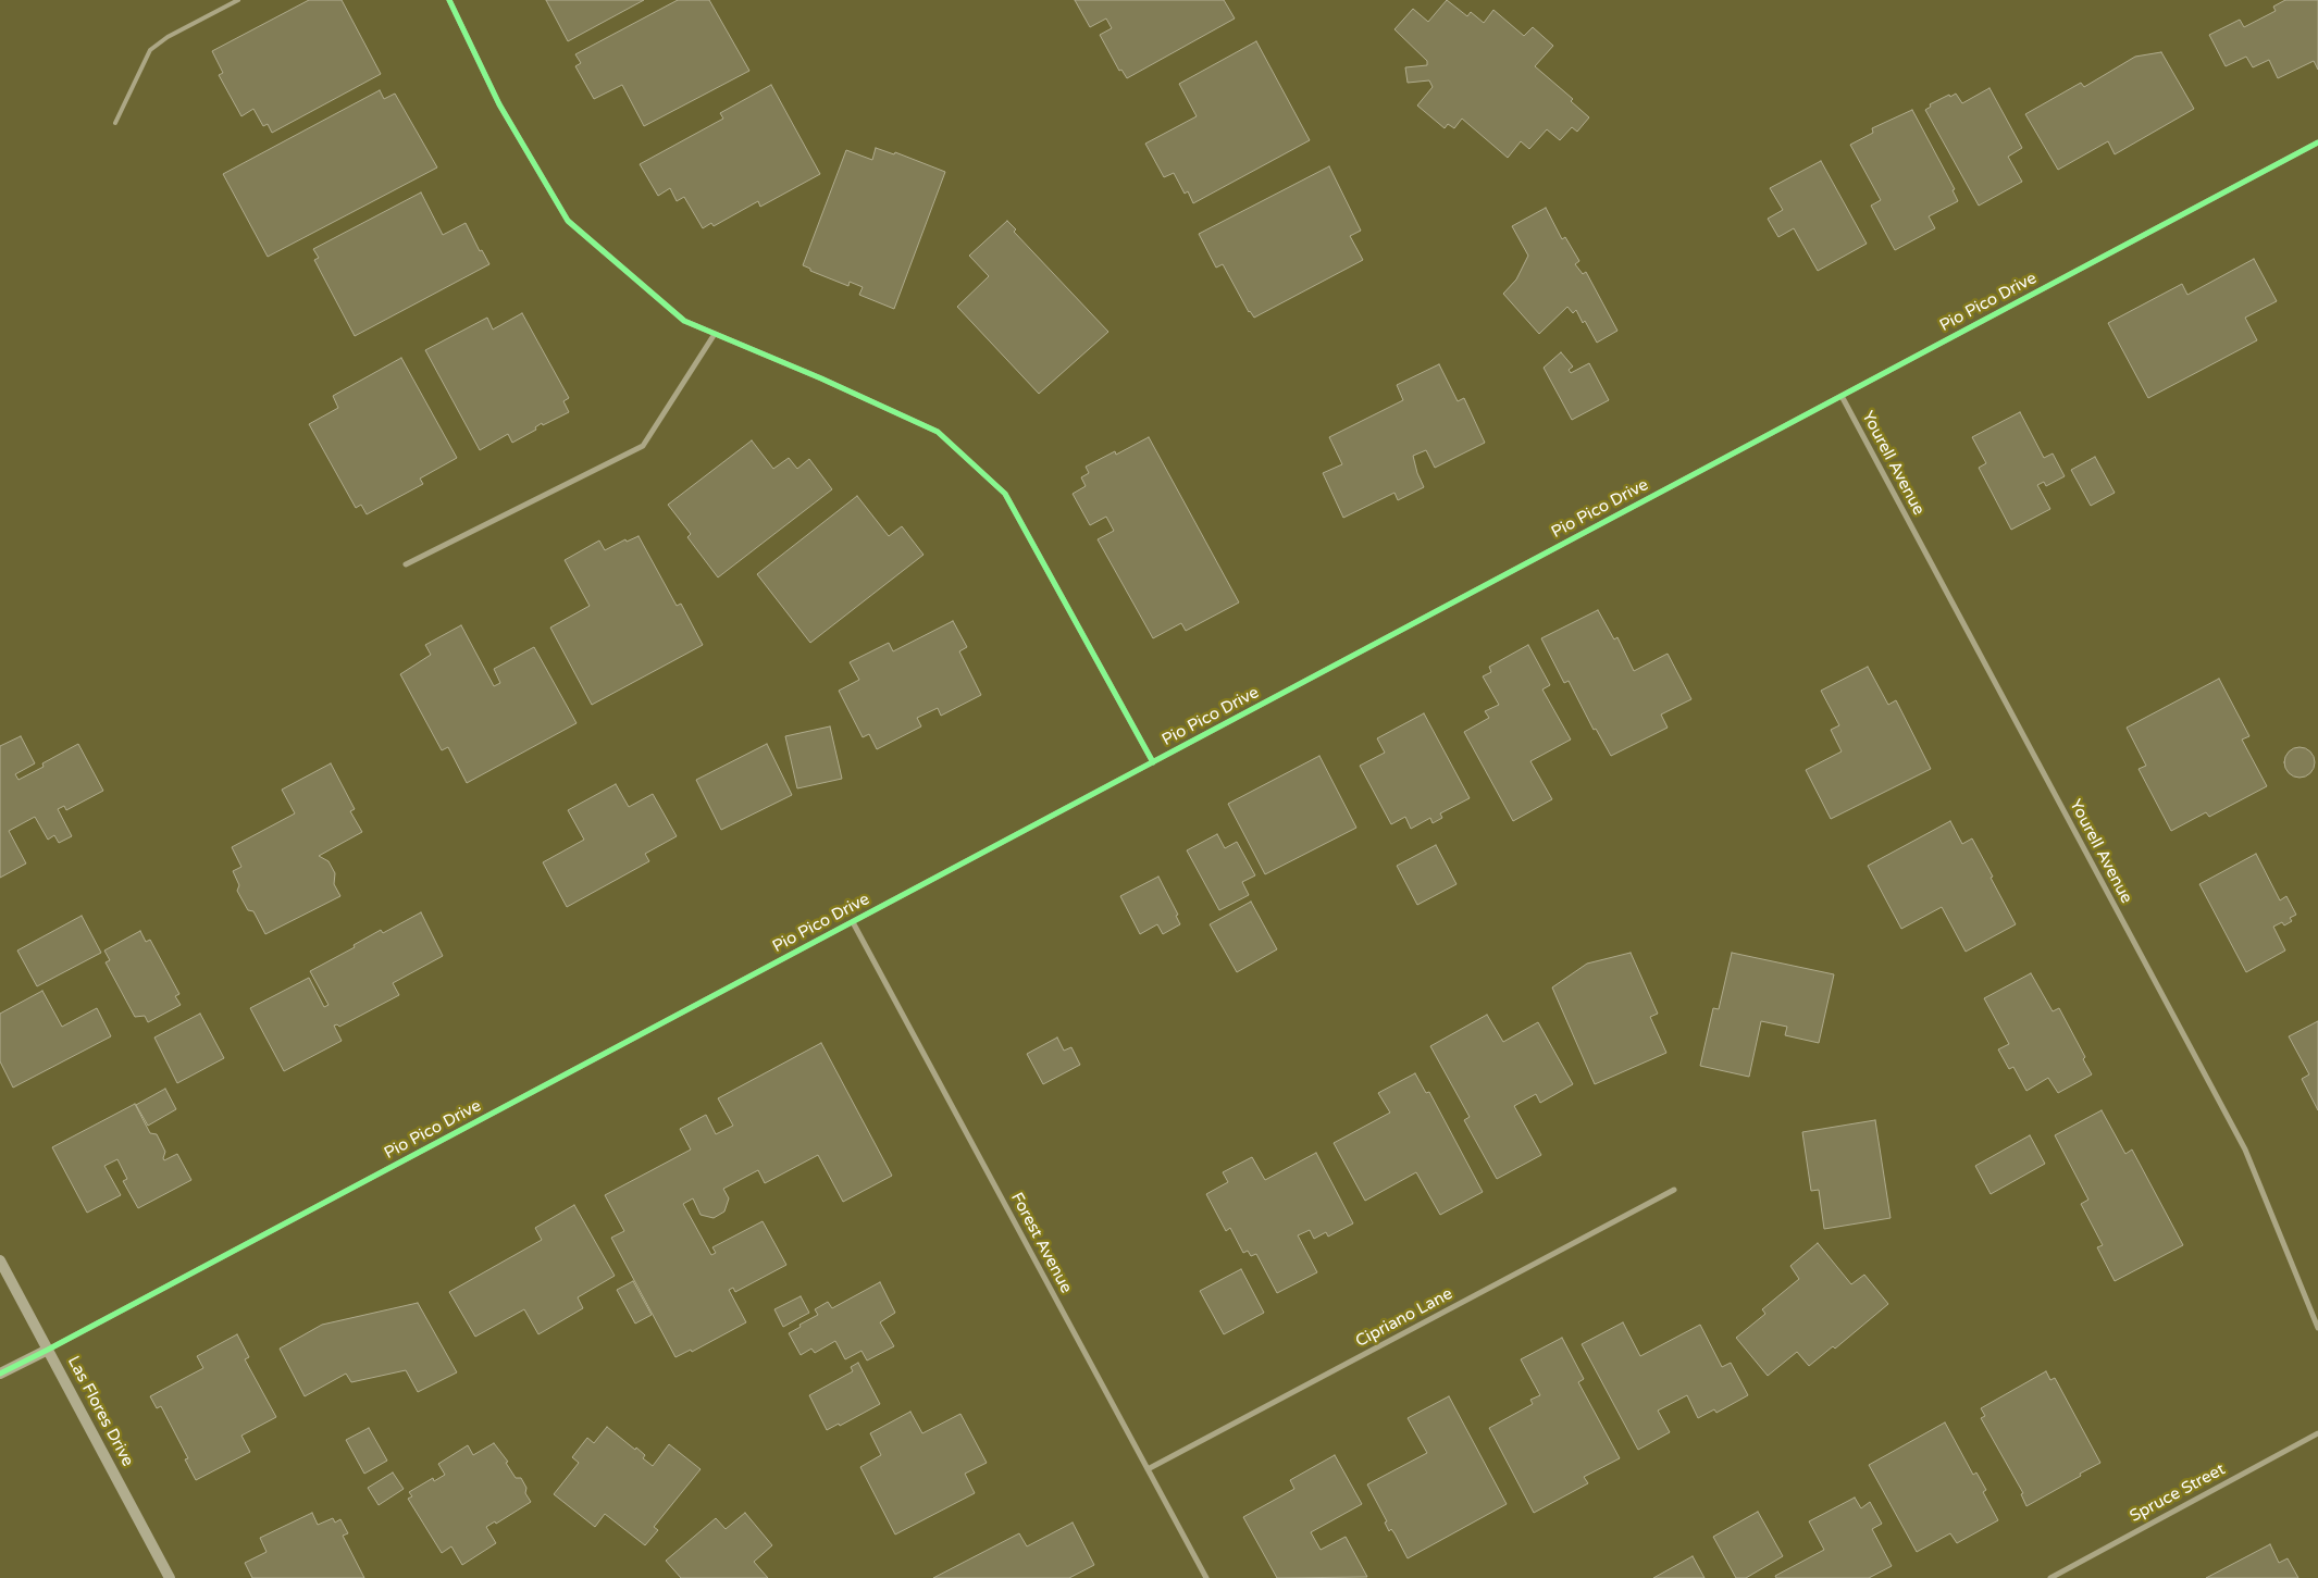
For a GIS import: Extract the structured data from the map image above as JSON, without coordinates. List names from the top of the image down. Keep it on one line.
{"streets":{"street":["Pio Pico Drive","Yourell Avenue","Forest Avenue","Cipriano Lane","Las Flores Drive","Spruce Street"]},"crossings":[["Pio Pico Drive","Yourell Avenue"],["Pio Pico Drive","Forest Avenue"],["Pio Pico Drive","Las Flores Drive"],["Forest Avenue","Cipriano Lane"]]}
